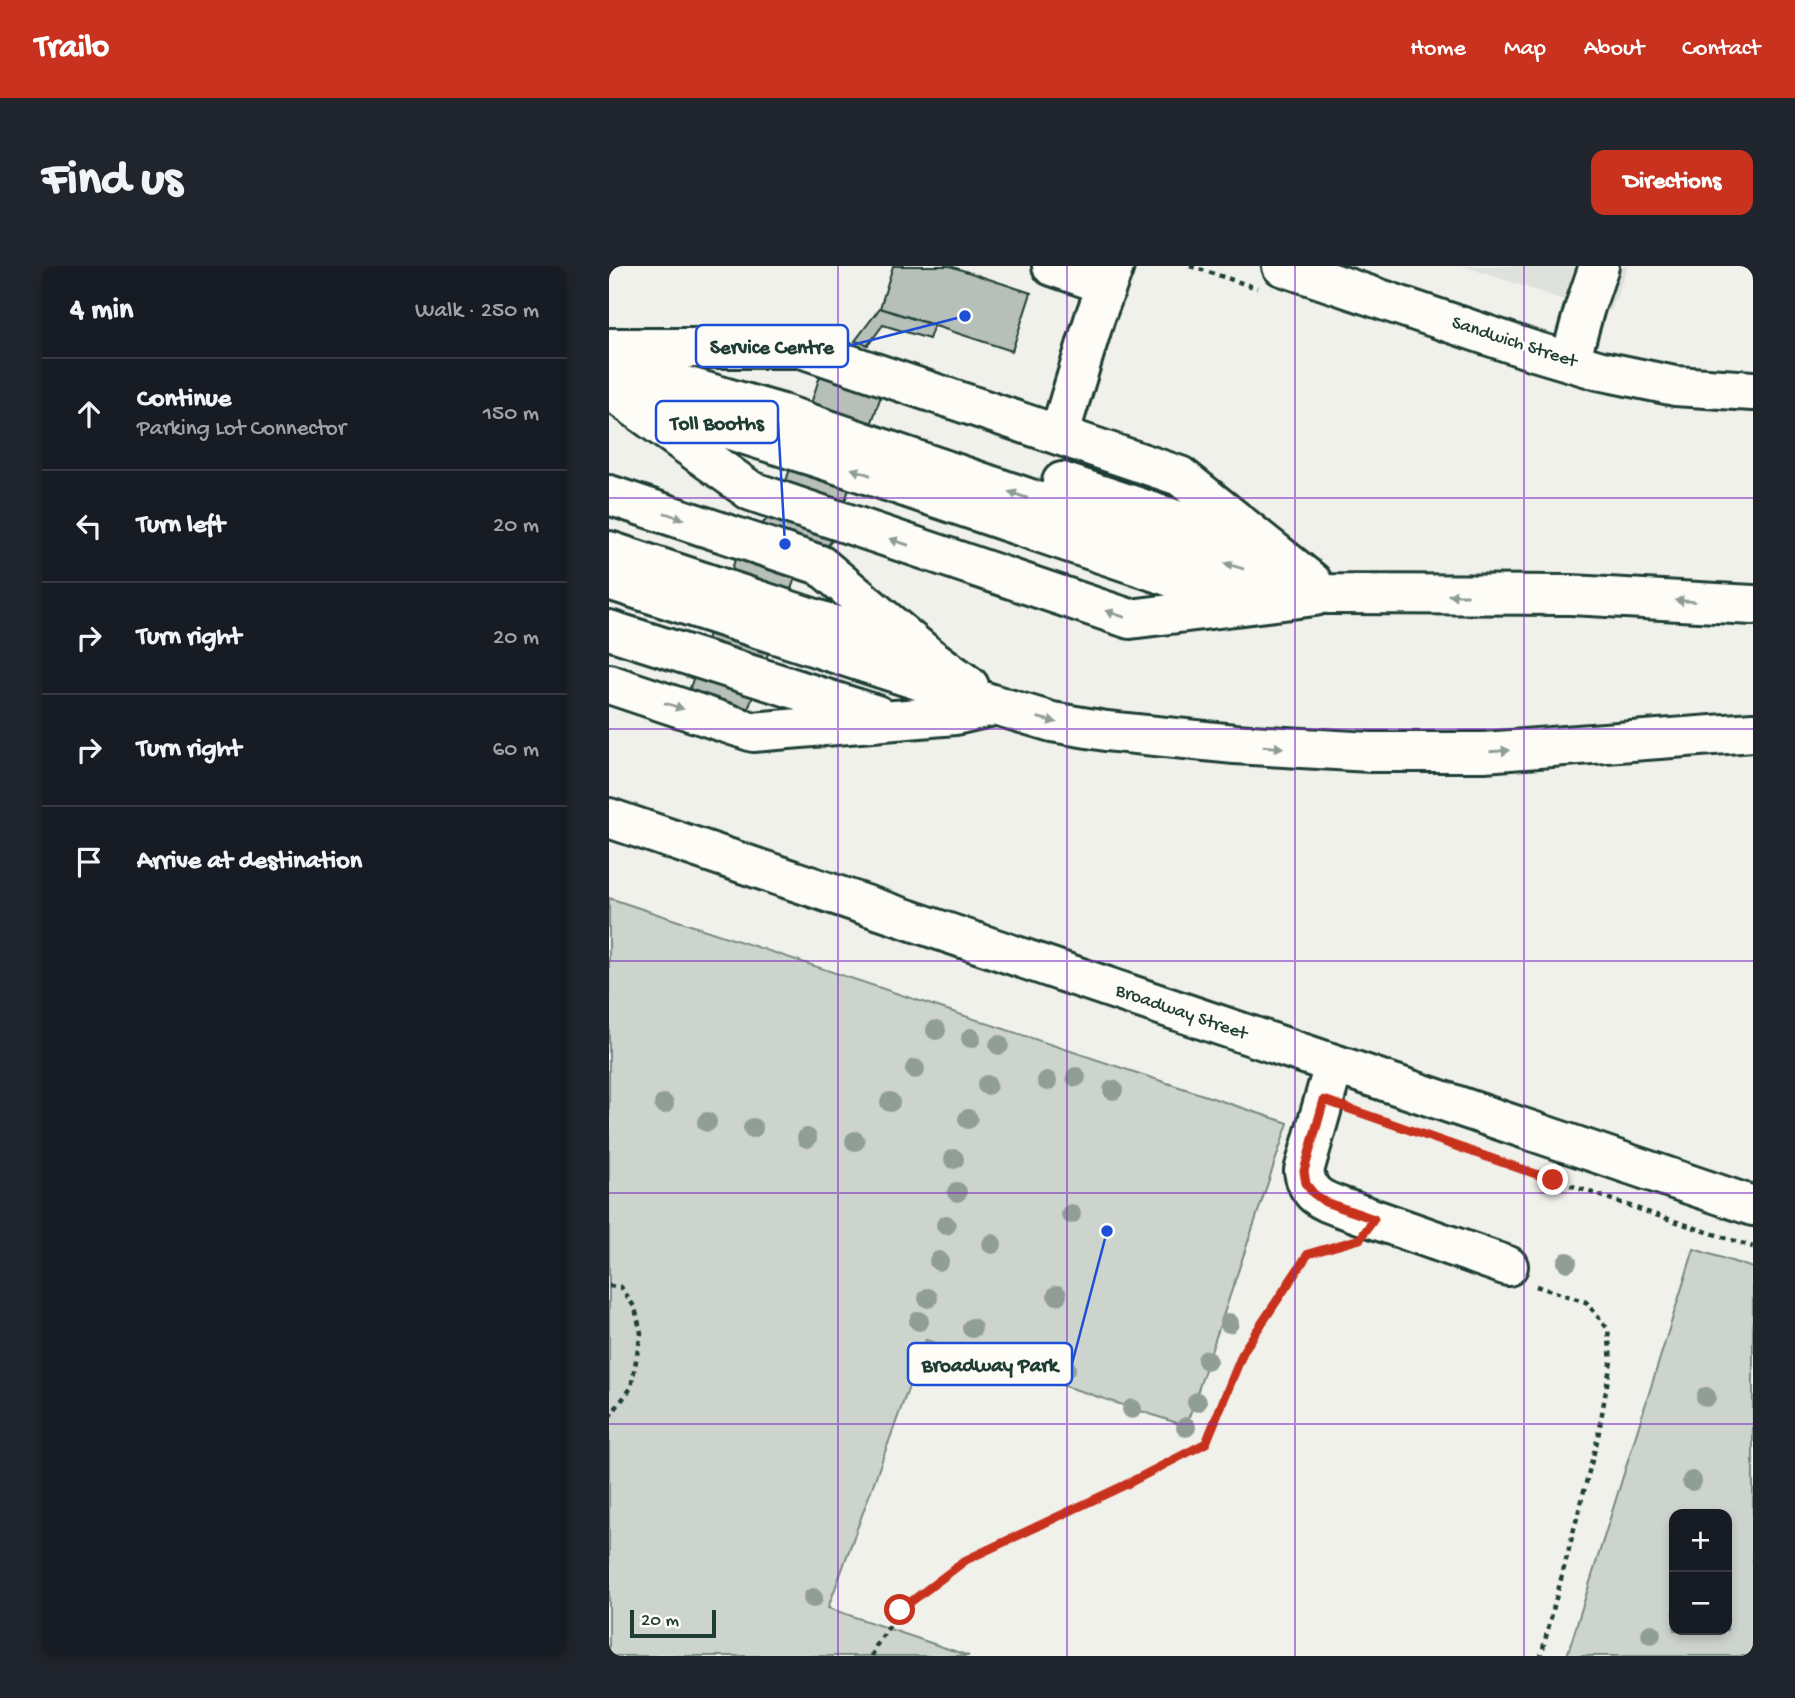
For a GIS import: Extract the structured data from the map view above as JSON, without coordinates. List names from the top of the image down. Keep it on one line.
{"streets":{"main road":["Sandwich Street","Broadway Street"]},"places":["Service Centre","Toll Booths","Broadway Park"],"scale_bar":"20 m","page":{"header":"Trailo","nav":["Home","Map","About","Contact"],"buttons":"Directions","title":"Find us","heading":["4 min","Walk · 250 m"],"list":[["Continue","Parking Lot Connector","150 m"],["Turn left","20 m"],["Turn right","20 m"],["Turn right","60 m"],"Arrive at destination"],"map_buttons":["+","−"],"scale":"20 m"}}
